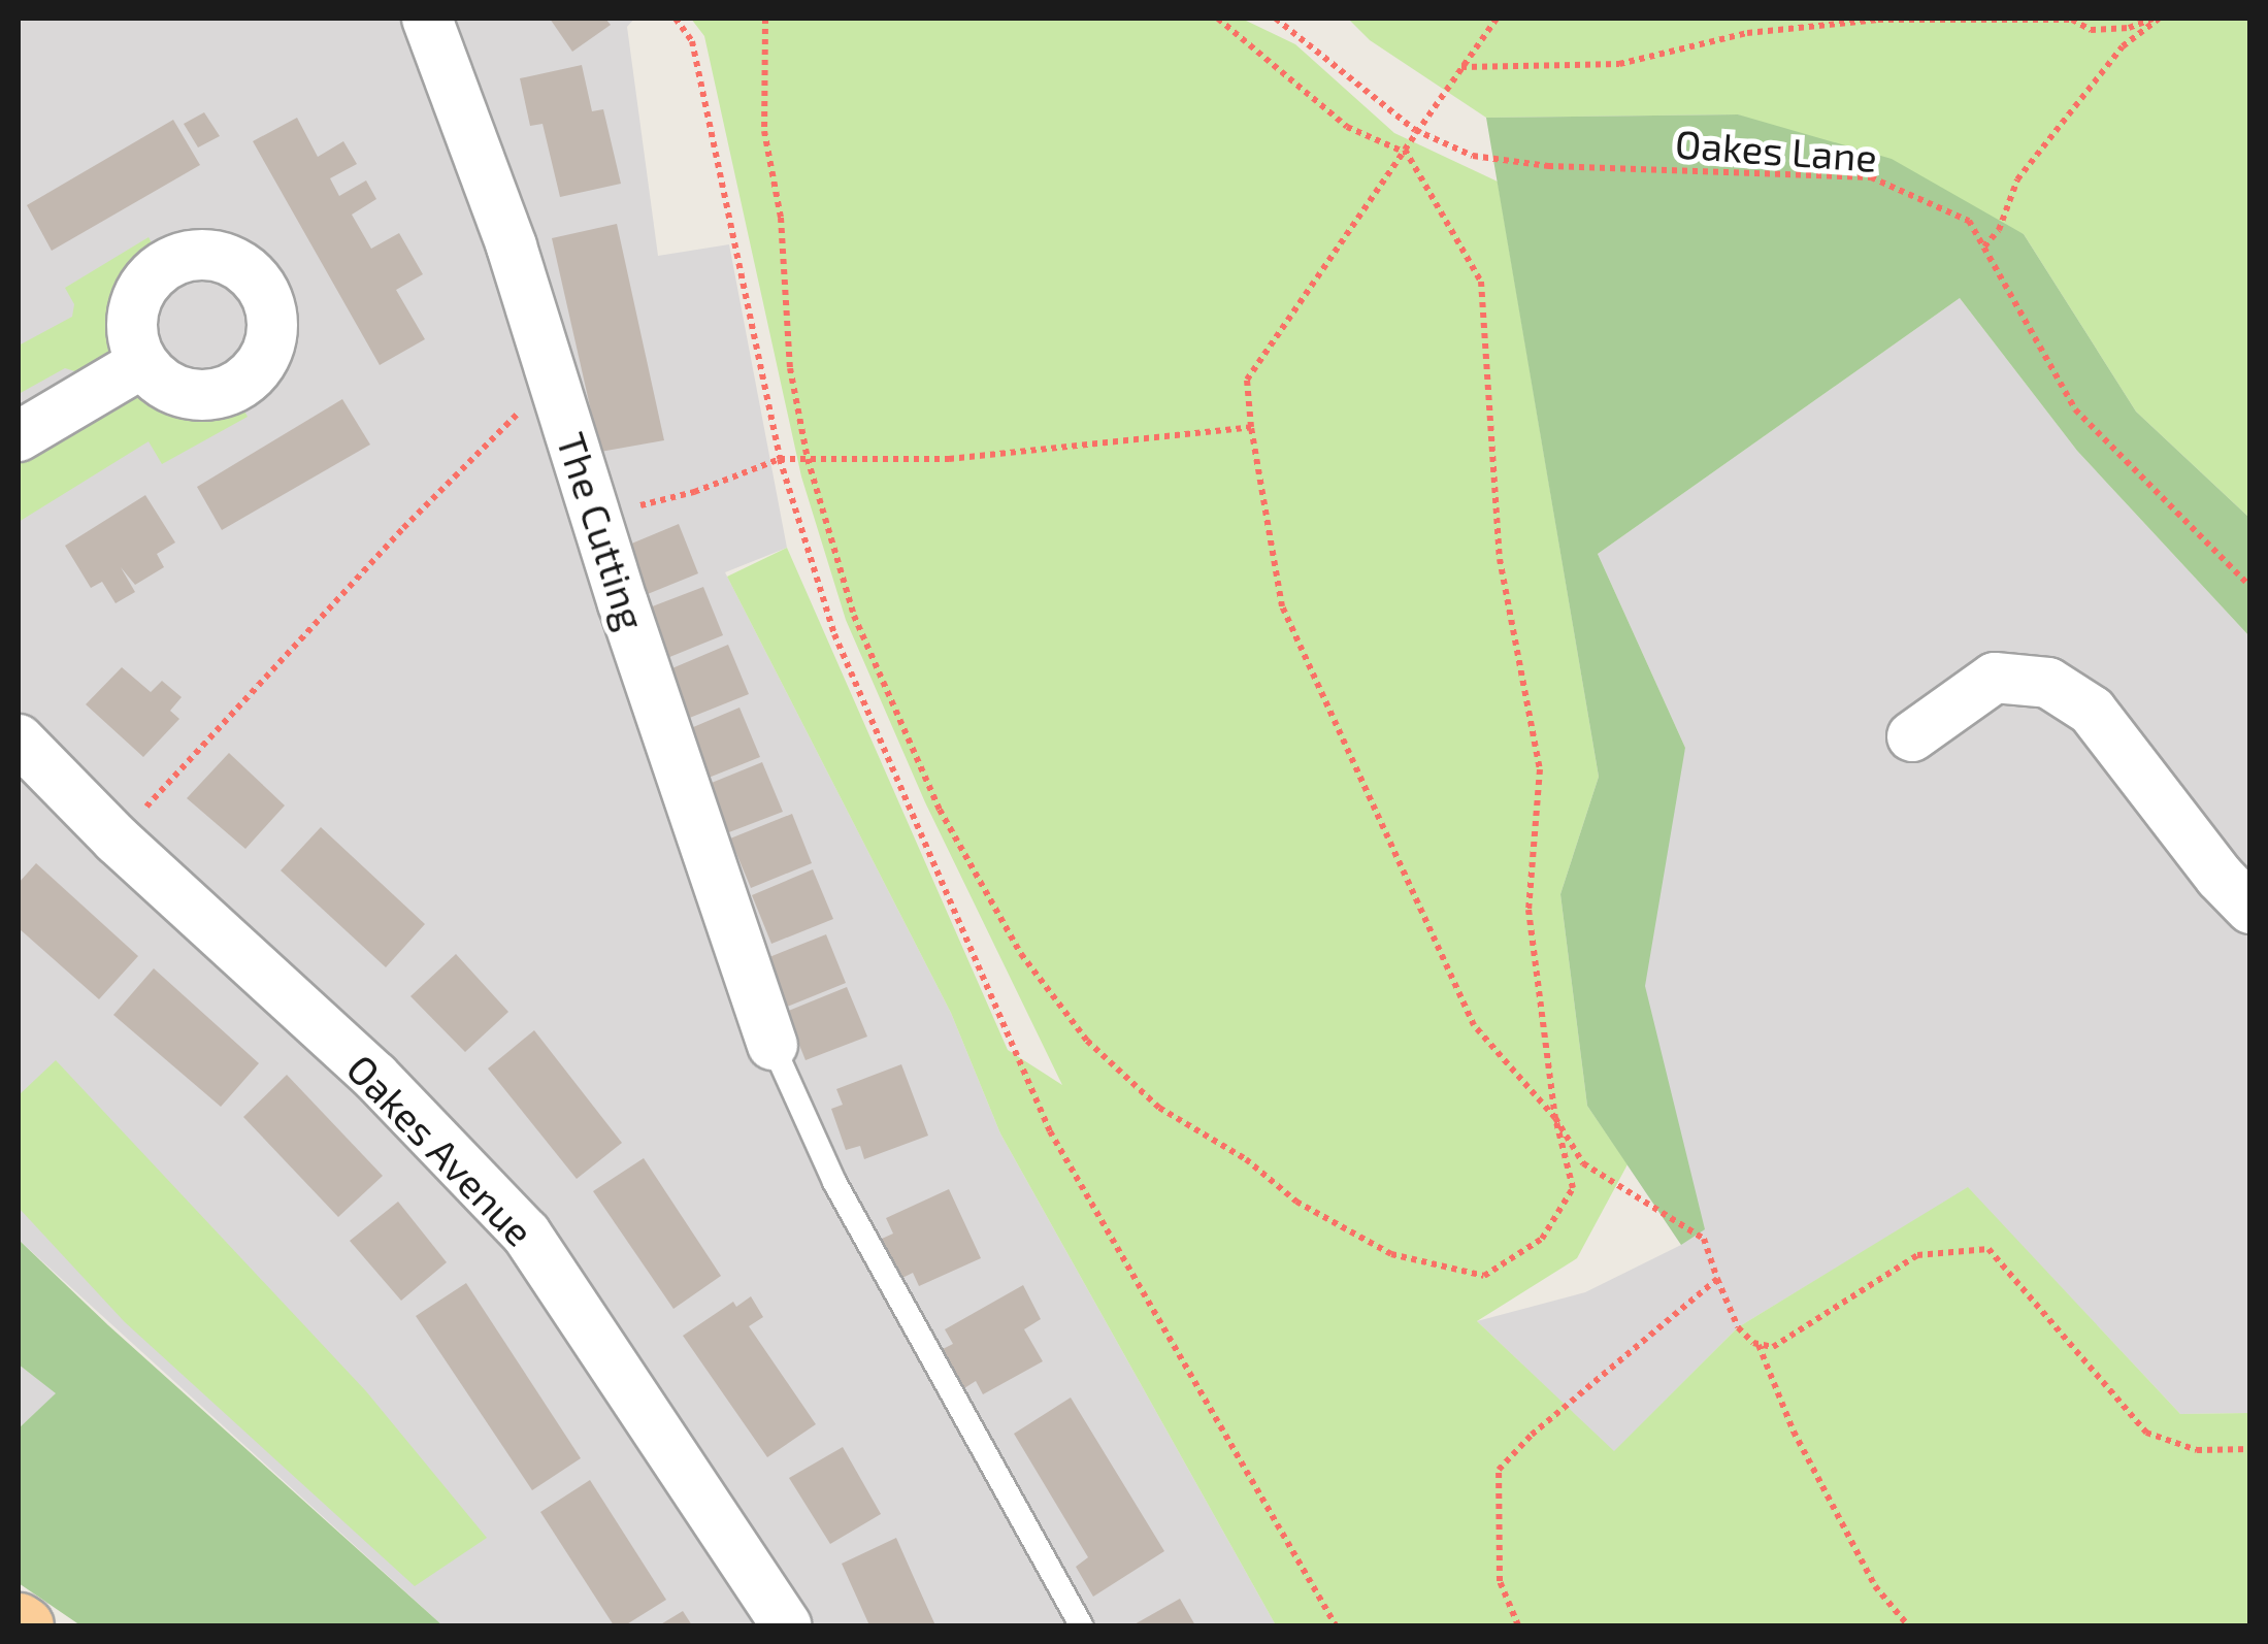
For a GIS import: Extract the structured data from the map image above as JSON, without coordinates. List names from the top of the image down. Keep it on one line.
{"streets":{"street":["The Cutting","Oakes Avenue"],"path":["Oakes Lane"]}}
